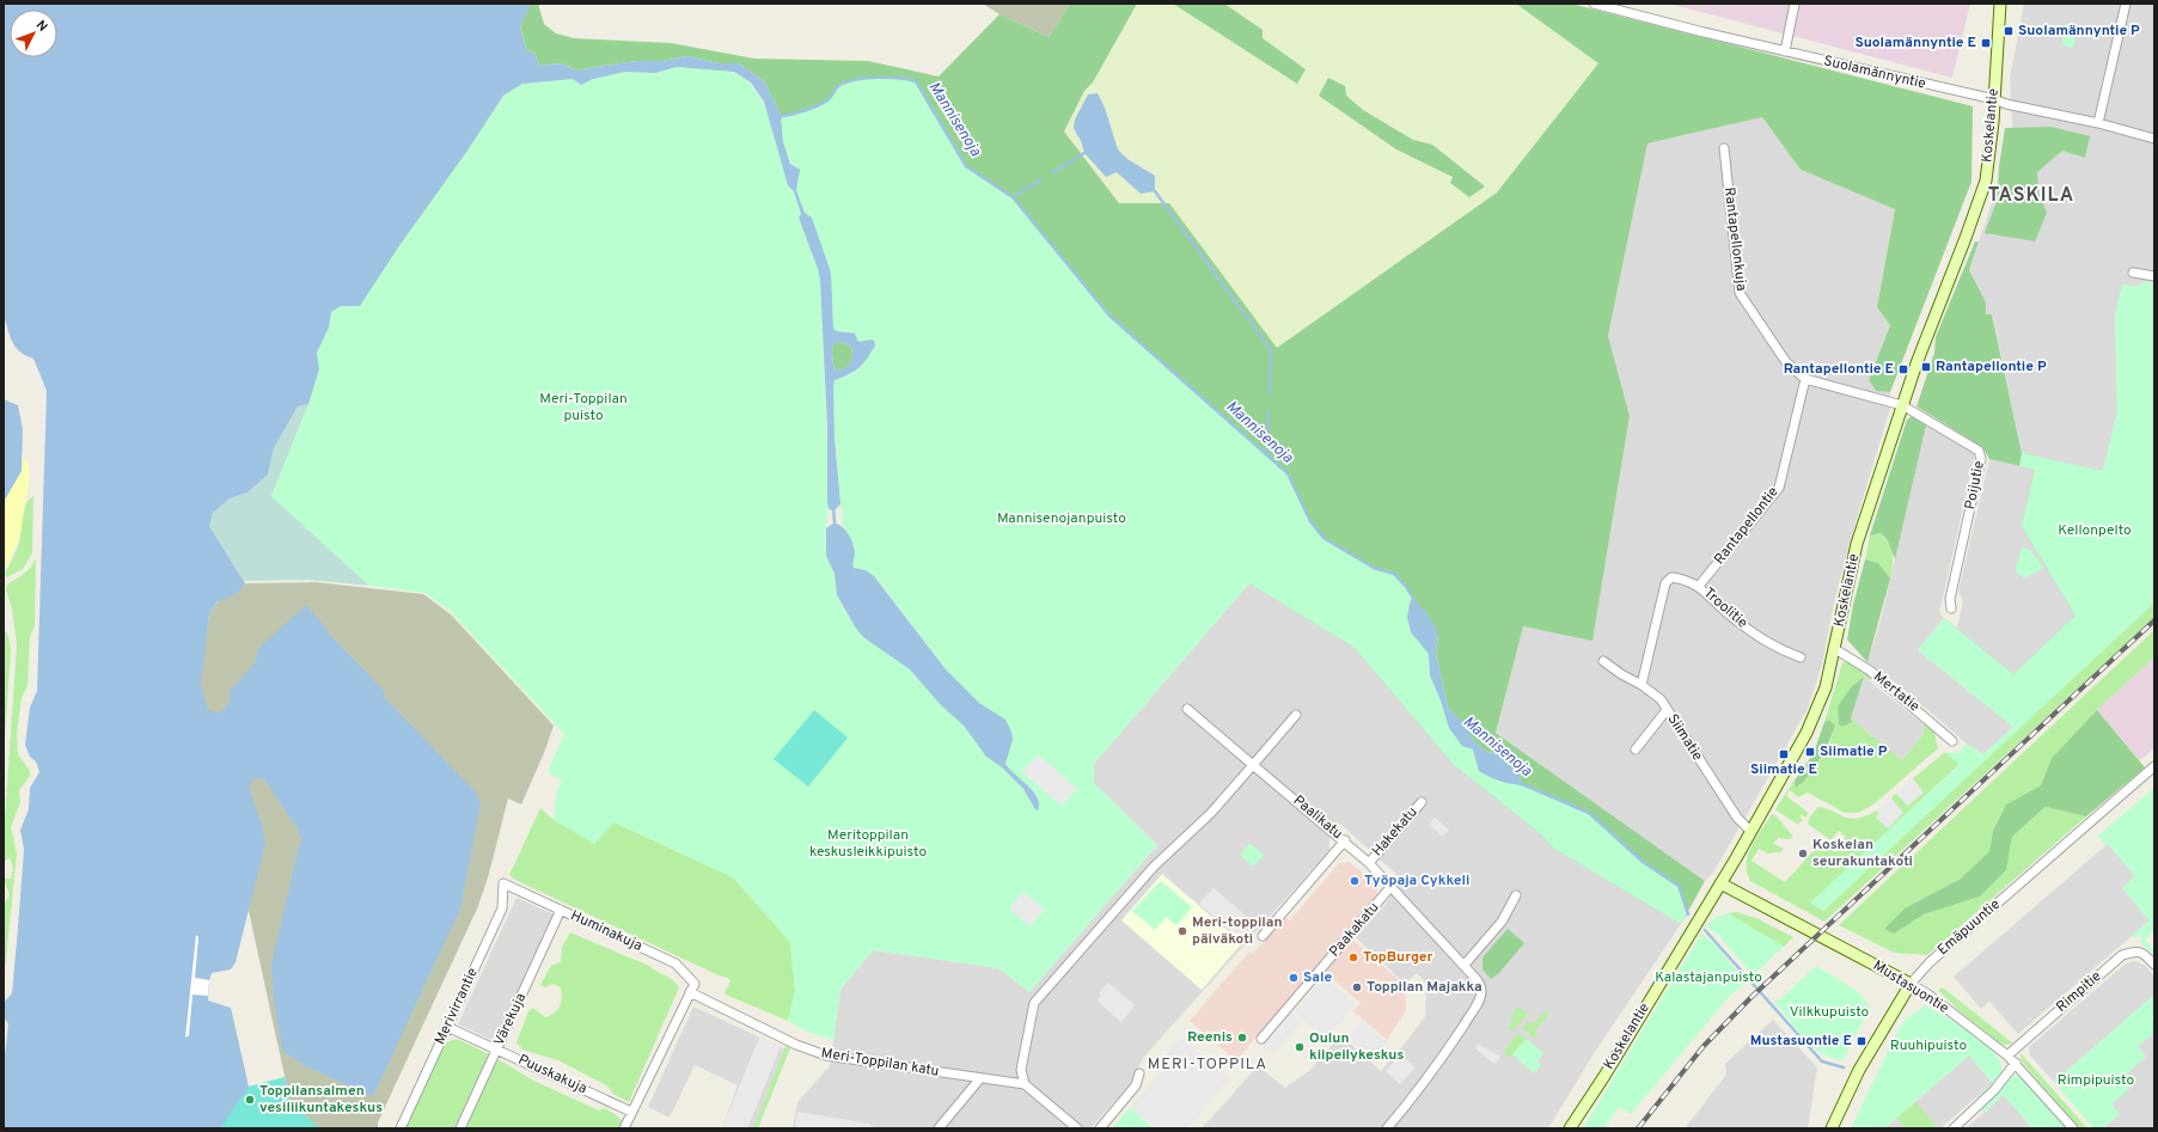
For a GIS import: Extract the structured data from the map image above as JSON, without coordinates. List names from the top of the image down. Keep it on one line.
{"streets":{"main road":["Koskelantie","Emäpuuntie","Mustasuontie"],"street":["Suolamännyntie","Rantapellonkuja","Poijutie","Rantapellontie","Troolitie","Mertatie","Siimatie","Paalikatu","Hakekatu","Paakakatu","Huminakuja","Rimpitie","Merivirrantie","Värekuja","Meri-Toppilan katu","Puuskakuja"]},"crossings":[["Suolamännyntie","Koskelantie"],["Koskelantie","Rantapellonkuja"],["Koskelantie","Poijutie"],["Koskelantie","Mertatie"],["Koskelantie","Siimatie"],["Koskelantie","Mustasuontie"],["Rantapellonkuja","Poijutie"],["Rantapellonkuja","Rantapellontie"],["Rantapellontie","Troolitie"],["Troolitie","Siimatie"],["Paalikatu","Hakekatu"],["Paalikatu","Paakakatu"],["Emäpuuntie","Mustasuontie"],["Huminakuja","Merivirrantie"],["Huminakuja","Värekuja"],["Huminakuja","Meri-Toppilan katu"],["Mustasuontie","Rimpitie"],["Merivirrantie","Puuskakuja"],["Värekuja","Puuskakuja"]],"districts":["TASKILA","MERI-TOPPILA"],"water":["Mannisenoja"],"parks":["Meri-Toppilan puisto","Mannisenojanpuisto","Kellonpelto","Meritoppilan keskusleikkipuisto","Kalastajanpuisto","Vilkkupuisto","Ruuhipuisto","Rimpipuisto"],"places":{"transit":["Suolamännyntie P","Suolamännyntie E","Rantapellontie P","Rantapellontie E","Siimatie P","Siimatie E","Mustasuontie E"],"other":["Koskelan seurakuntakoti","Työpaja Cykkeli","Meri-toppilan päiväkoti","TopBurger","Sale","Toppilan Majakka","Reenis","Oulun kiipeilykeskus","Toppilansalmen vesiliikuntakeskus"]},"north":"top right"}
